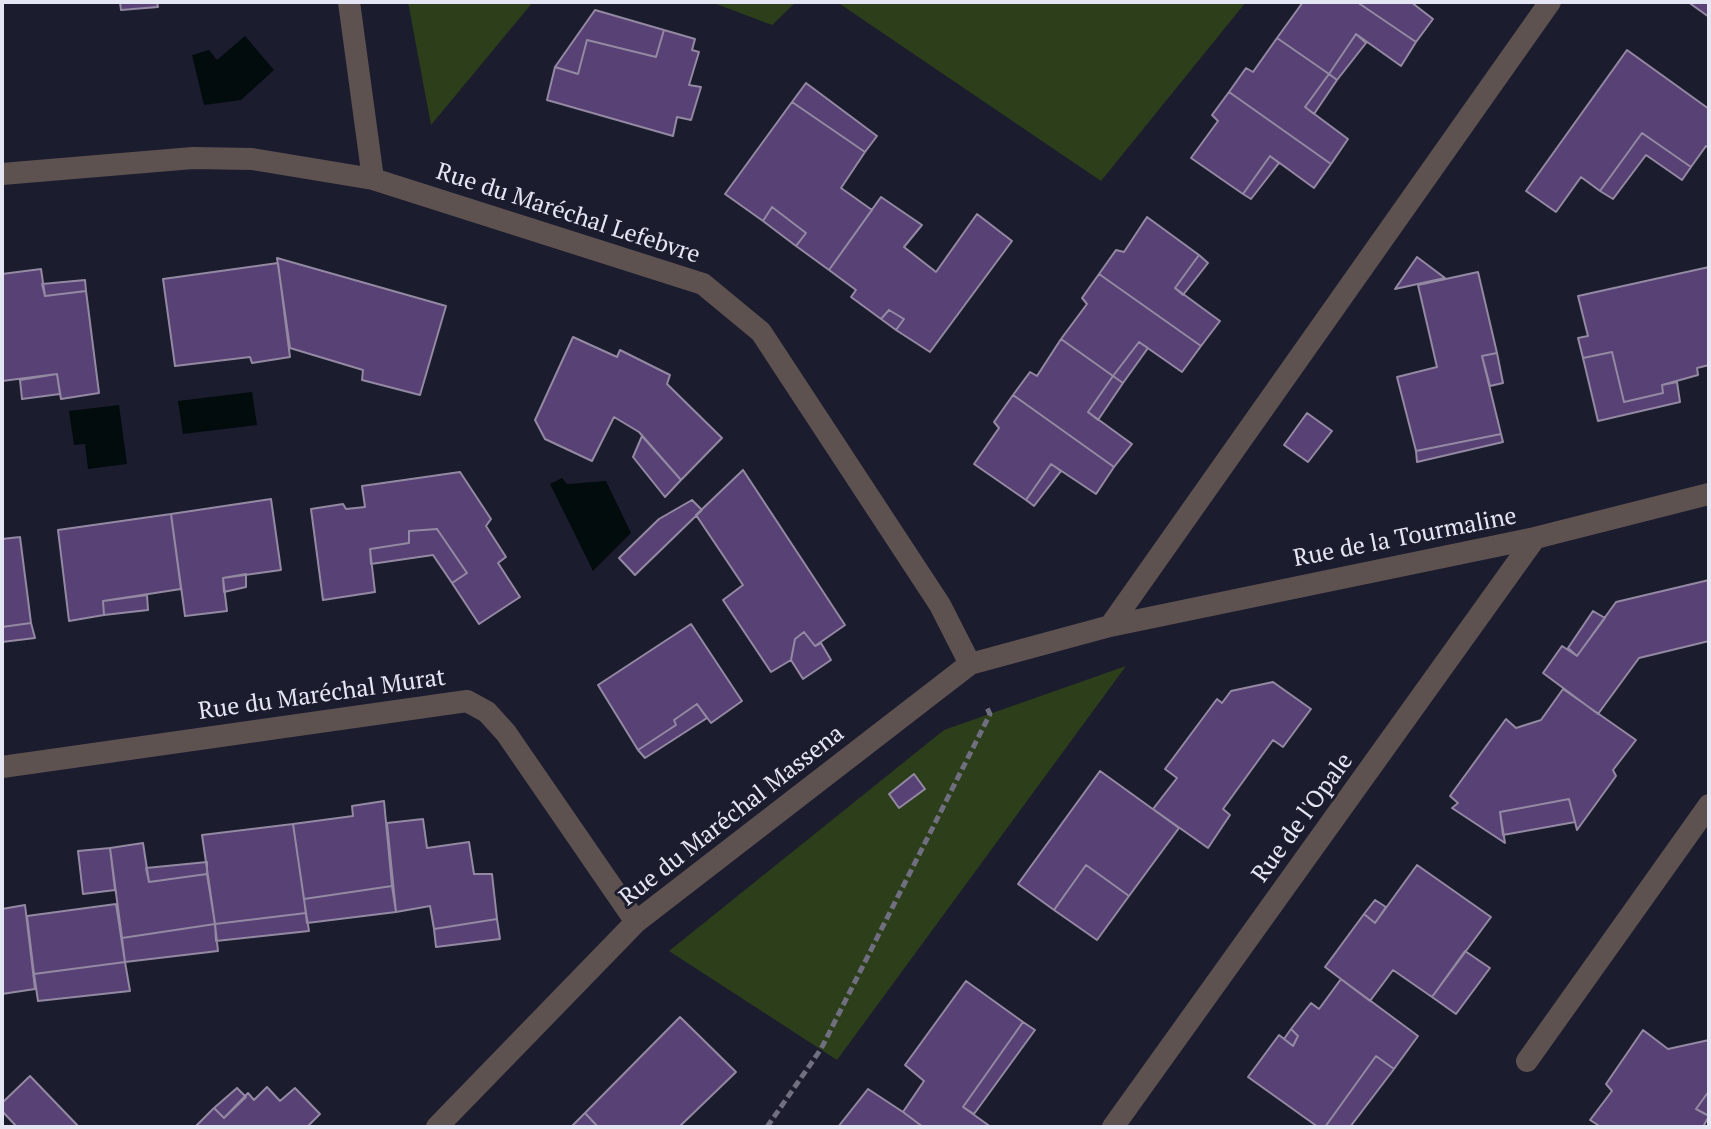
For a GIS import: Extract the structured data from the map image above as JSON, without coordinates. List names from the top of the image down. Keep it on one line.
{"streets":{"street":["Rue du Maréchal Lefebvre","Rue de la Tourmaline","Rue du Maréchal Murat","Rue du Maréchal Massena","Rue de l'Opale"]},"crossings":[["Rue du Maréchal Lefebvre","Rue du Maréchal Massena"],["Rue de la Tourmaline","Rue du Maréchal Massena"],["Rue de la Tourmaline","Rue de l'Opale"],["Rue du Maréchal Murat","Rue du Maréchal Massena"]]}
